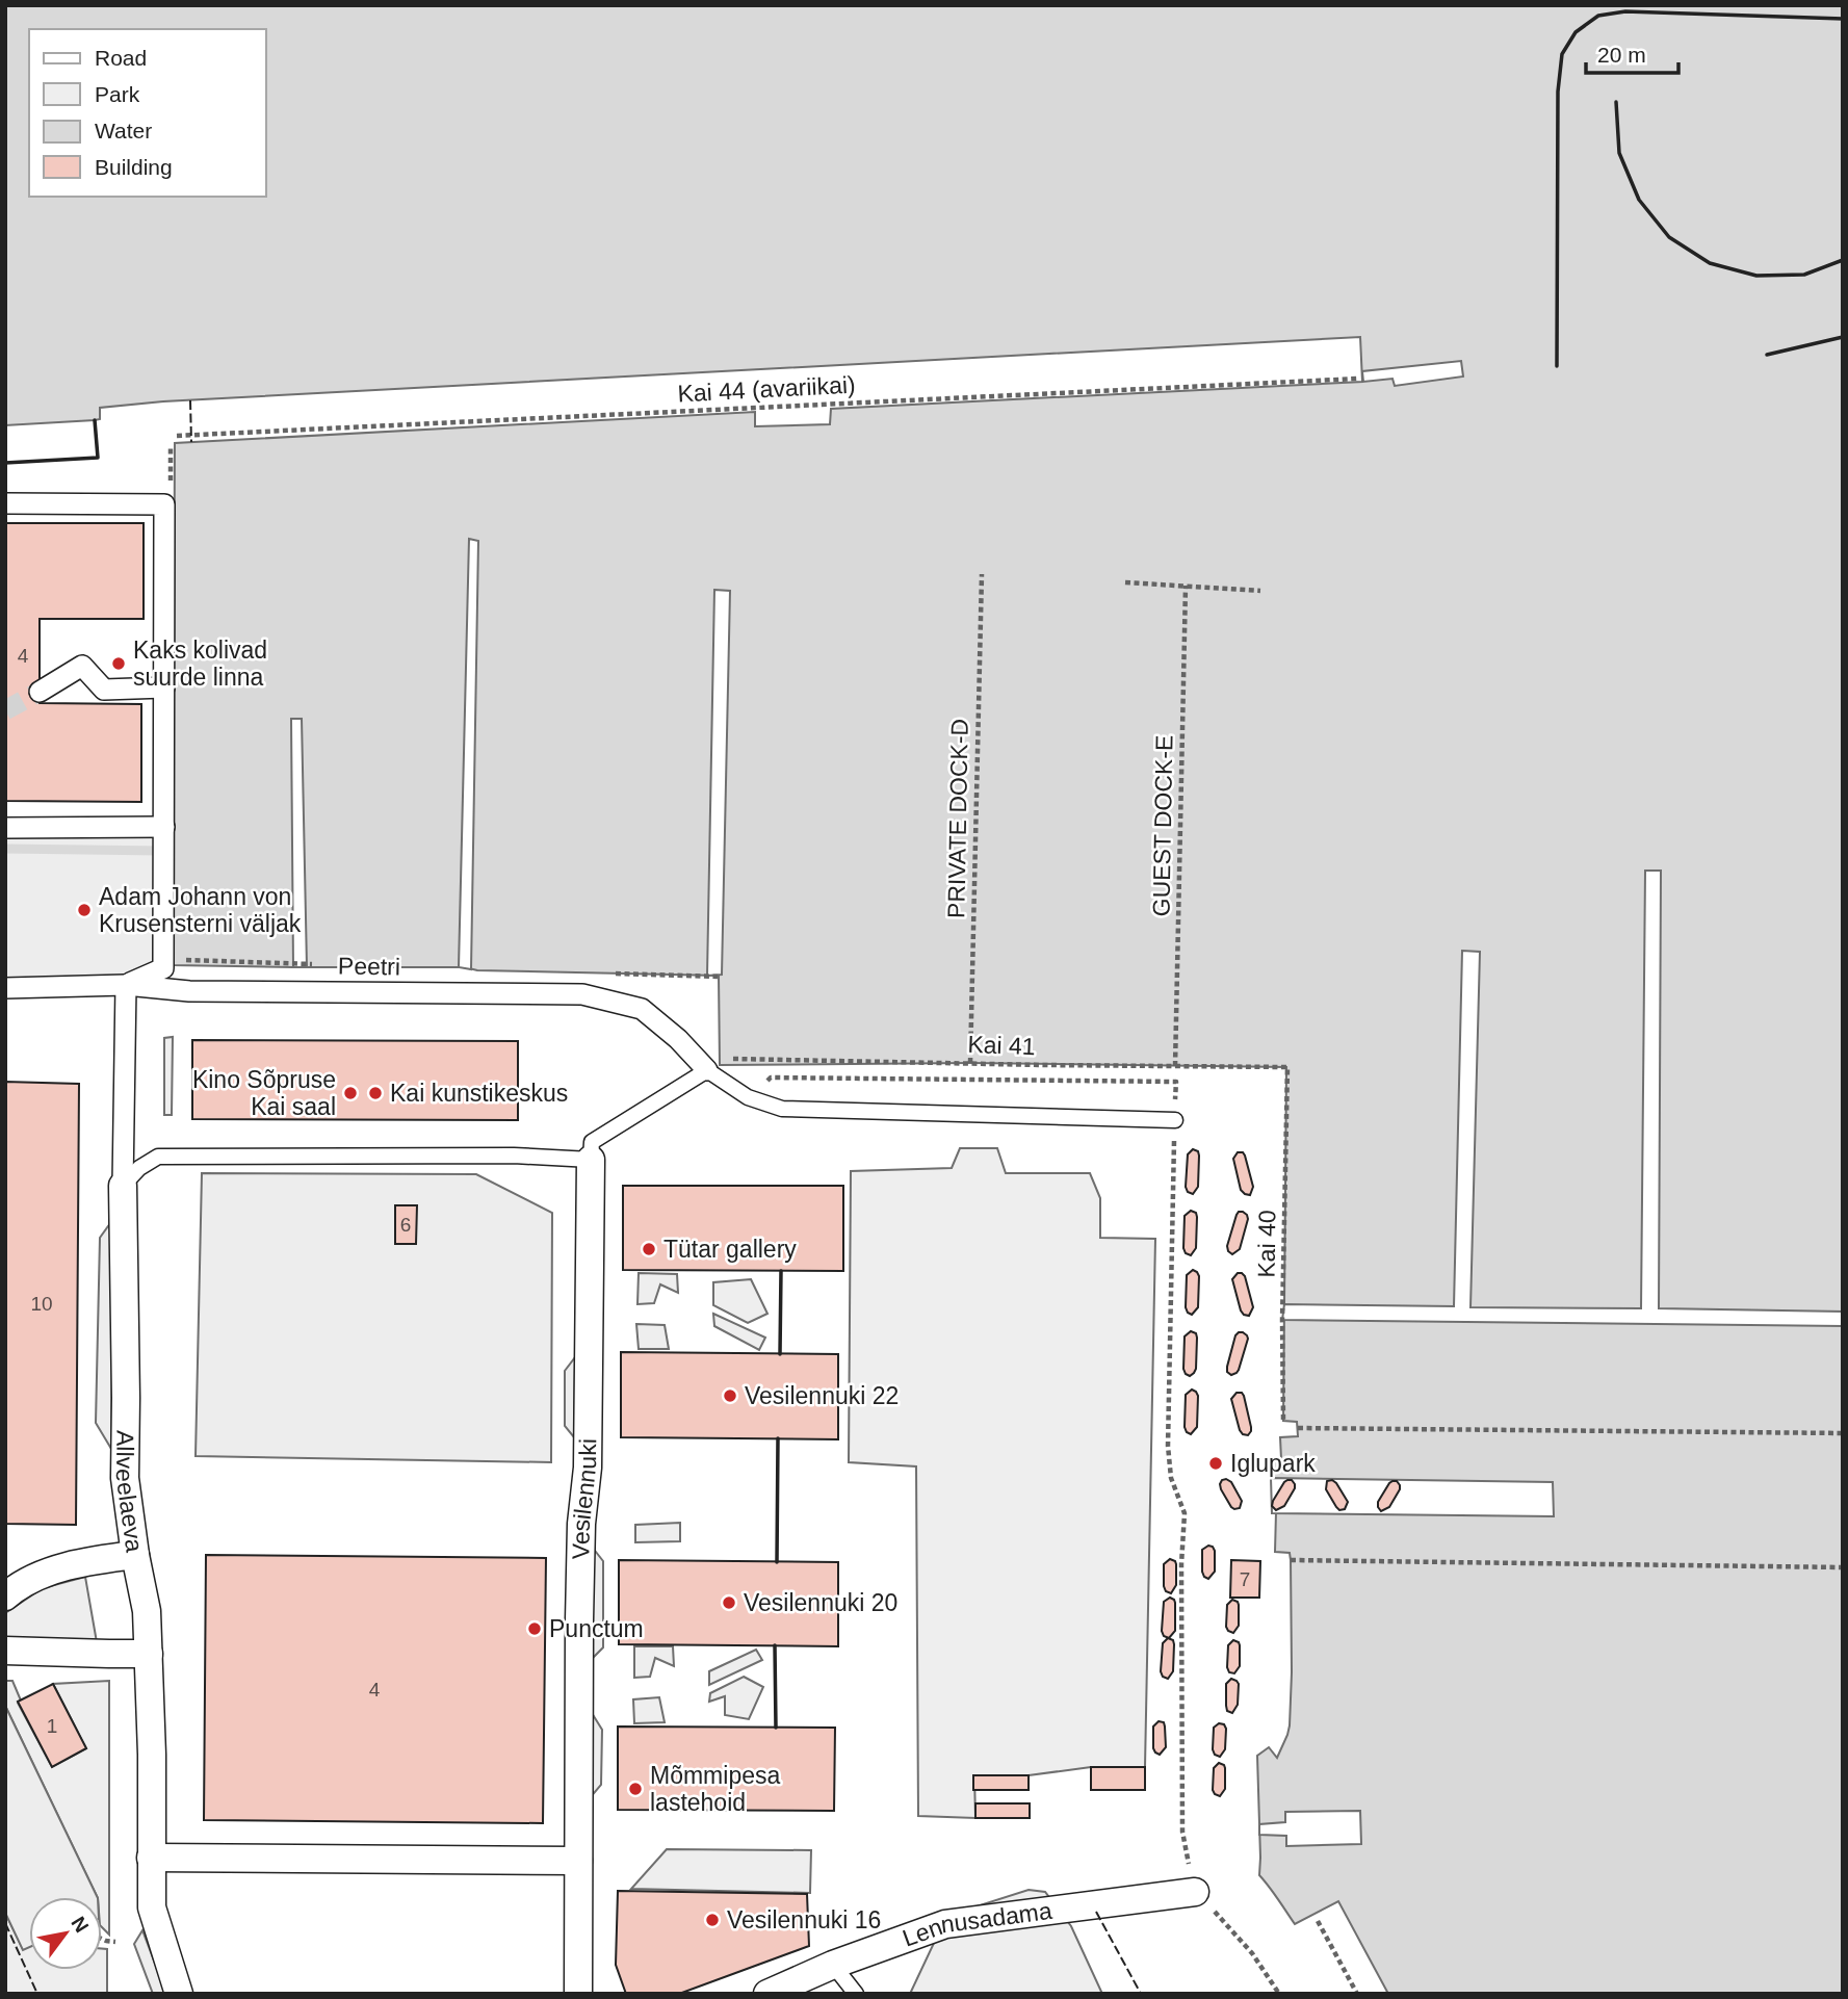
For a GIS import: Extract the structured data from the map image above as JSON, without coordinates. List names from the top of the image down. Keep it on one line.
{"streets":{"street":["Peetri","Allveelaeva","Vesilennuki","Lennusadama"],"path":["Kai 44 (avariikai)","PRIVATE DOCK-D","GUEST DOCK-E","Kai 41","Kai 40"]},"crossings":[["PRIVATE DOCK-D","Kai 41"],["GUEST DOCK-E","Kai 41"],["Peetri","Allveelaeva"],["Kai 41","Kai 40"]],"places":["Kaks kolivad suurde linna","Adam Johann von Krusensterni väljak","Kino Sõpruse Kai saal","Kai kunstikeskus","Tütar gallery","Vesilennuki 22","Iglupark","Vesilennuki 20","Punctum","Mõmmipesa lastehoid","Vesilennuki 16"],"house_numbers":["4","6","10","7","4","1"],"legend":["Road","Park","Water","Building"],"scale_bar":"20 m","north":"top right"}
